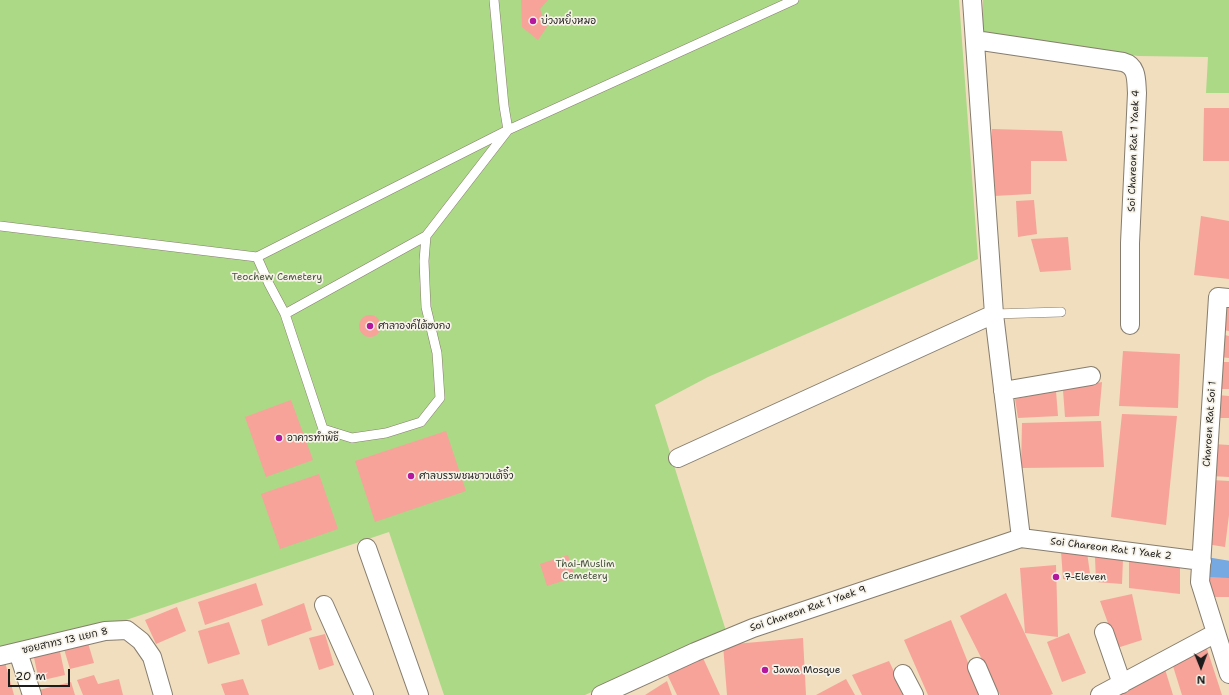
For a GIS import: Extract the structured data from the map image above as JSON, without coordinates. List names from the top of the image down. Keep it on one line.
{"streets":{"street":["Soi Chareon Rat 1 Yaek 4","Charoen Rat Soi 1","Soi Chareon Rat 1 Yaek 2","Soi Chareon Rat 1 Yaek 9","ซอยสาทร 13 แยก 8"]},"crossings":[["Charoen Rat Soi 1","Soi Chareon Rat 1 Yaek 2"],["Soi Chareon Rat 1 Yaek 2","Soi Chareon Rat 1 Yaek 9"]],"parks":["Teochew Cemetery","Thai-Muslim Cemetery"],"places":["บ่วงหยิ่งหมอ","ศาลาองค์ไต้ฮงกง","อาคารทำพิธี","ศาลบรรพชนชาวแต้จิ๋ว","7-Eleven","Jawa Mosque"],"scale_bar":"20 m","north":"bottom"}
